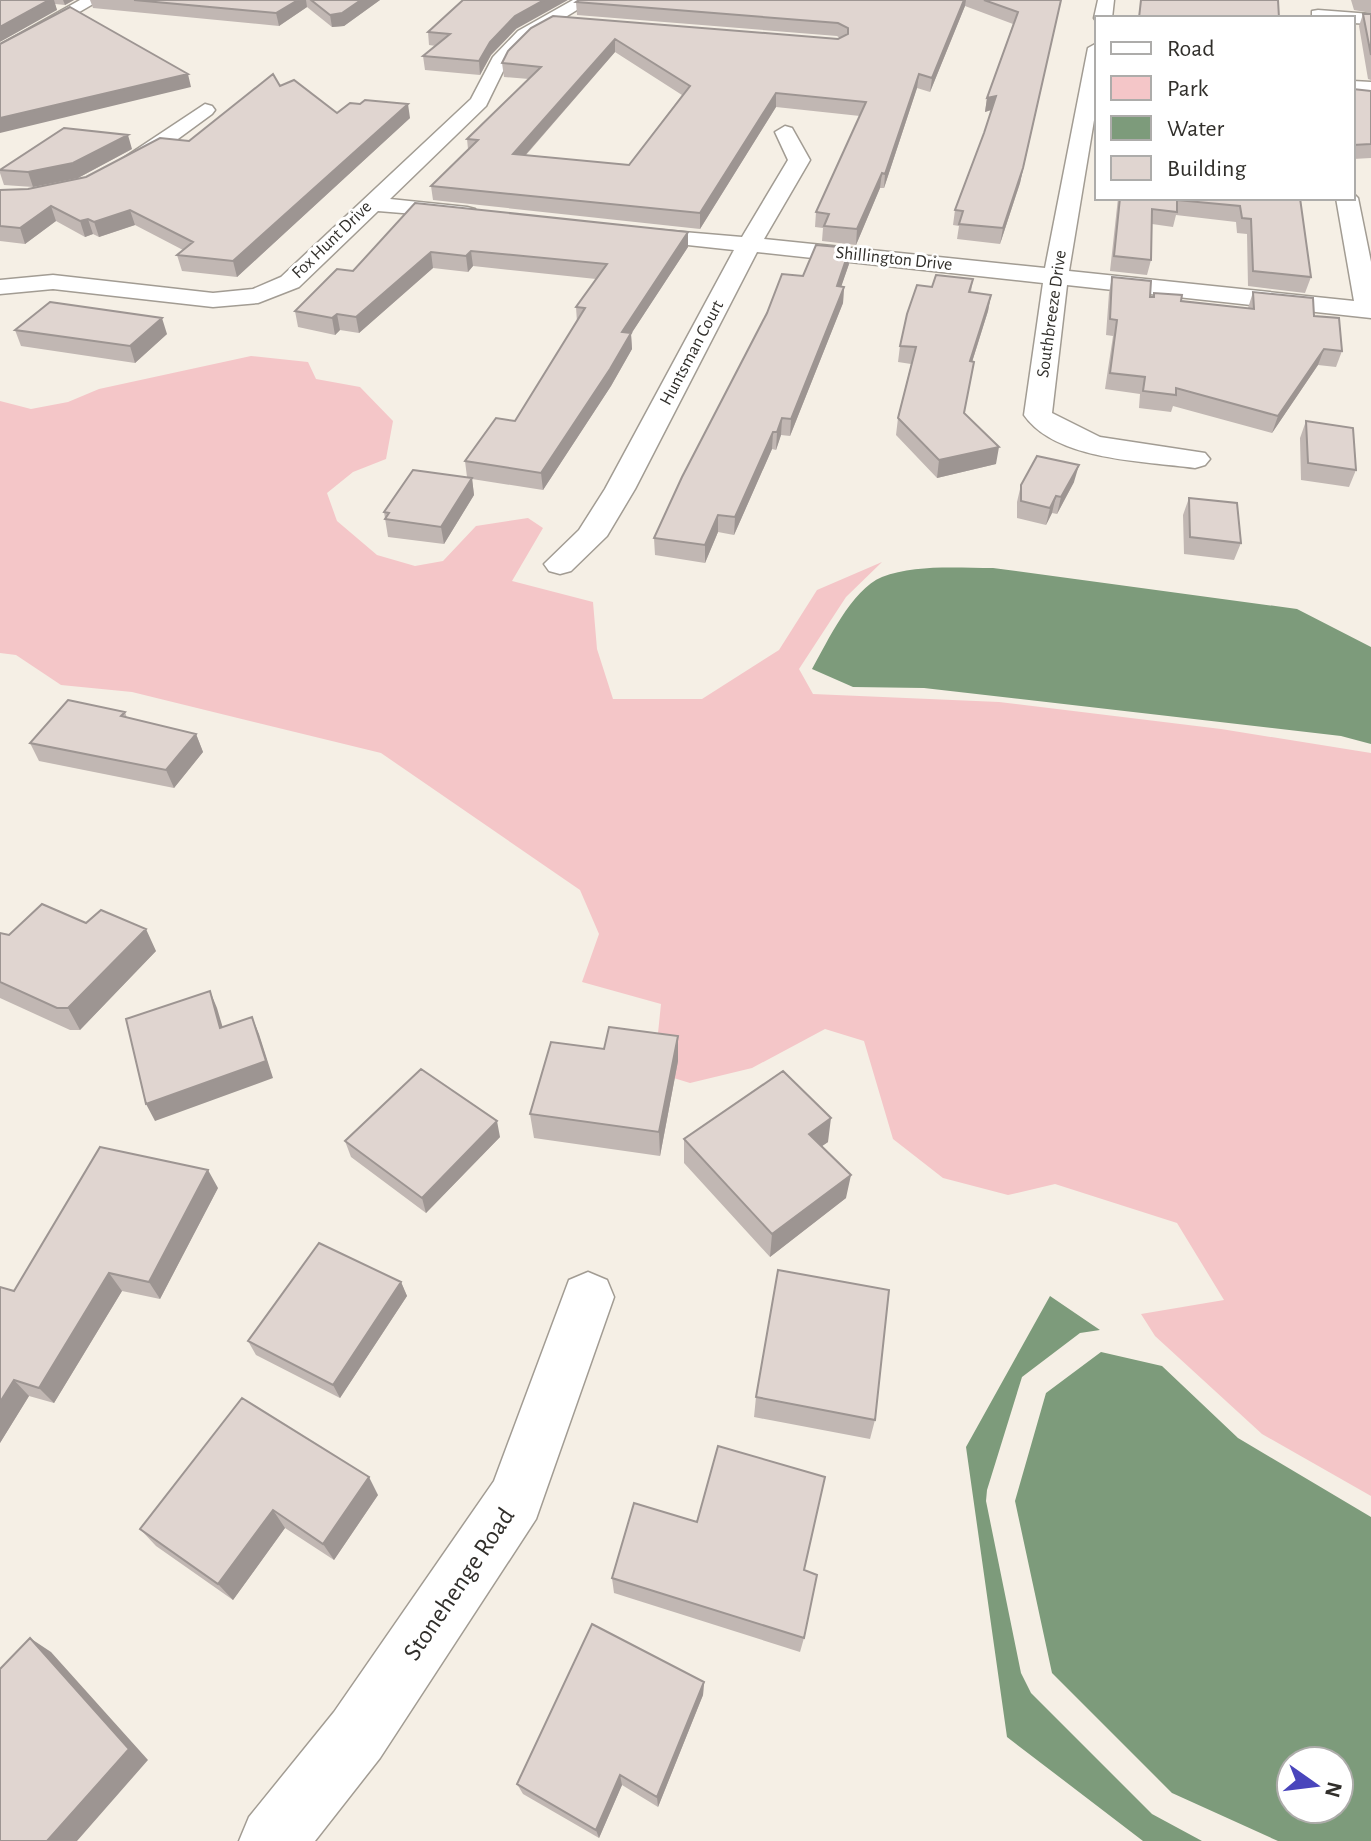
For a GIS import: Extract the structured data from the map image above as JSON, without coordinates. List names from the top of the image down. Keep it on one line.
{"streets":{"street":["Fox Hunt Drive","Shillington Drive","Southbreeze Drive","Huntsman Court","Stonehenge Road"]},"crossings":[["Shillington Drive","Southbreeze Drive"],["Shillington Drive","Huntsman Court"]],"legend":["Road","Park","Water","Building"],"north":"right"}
